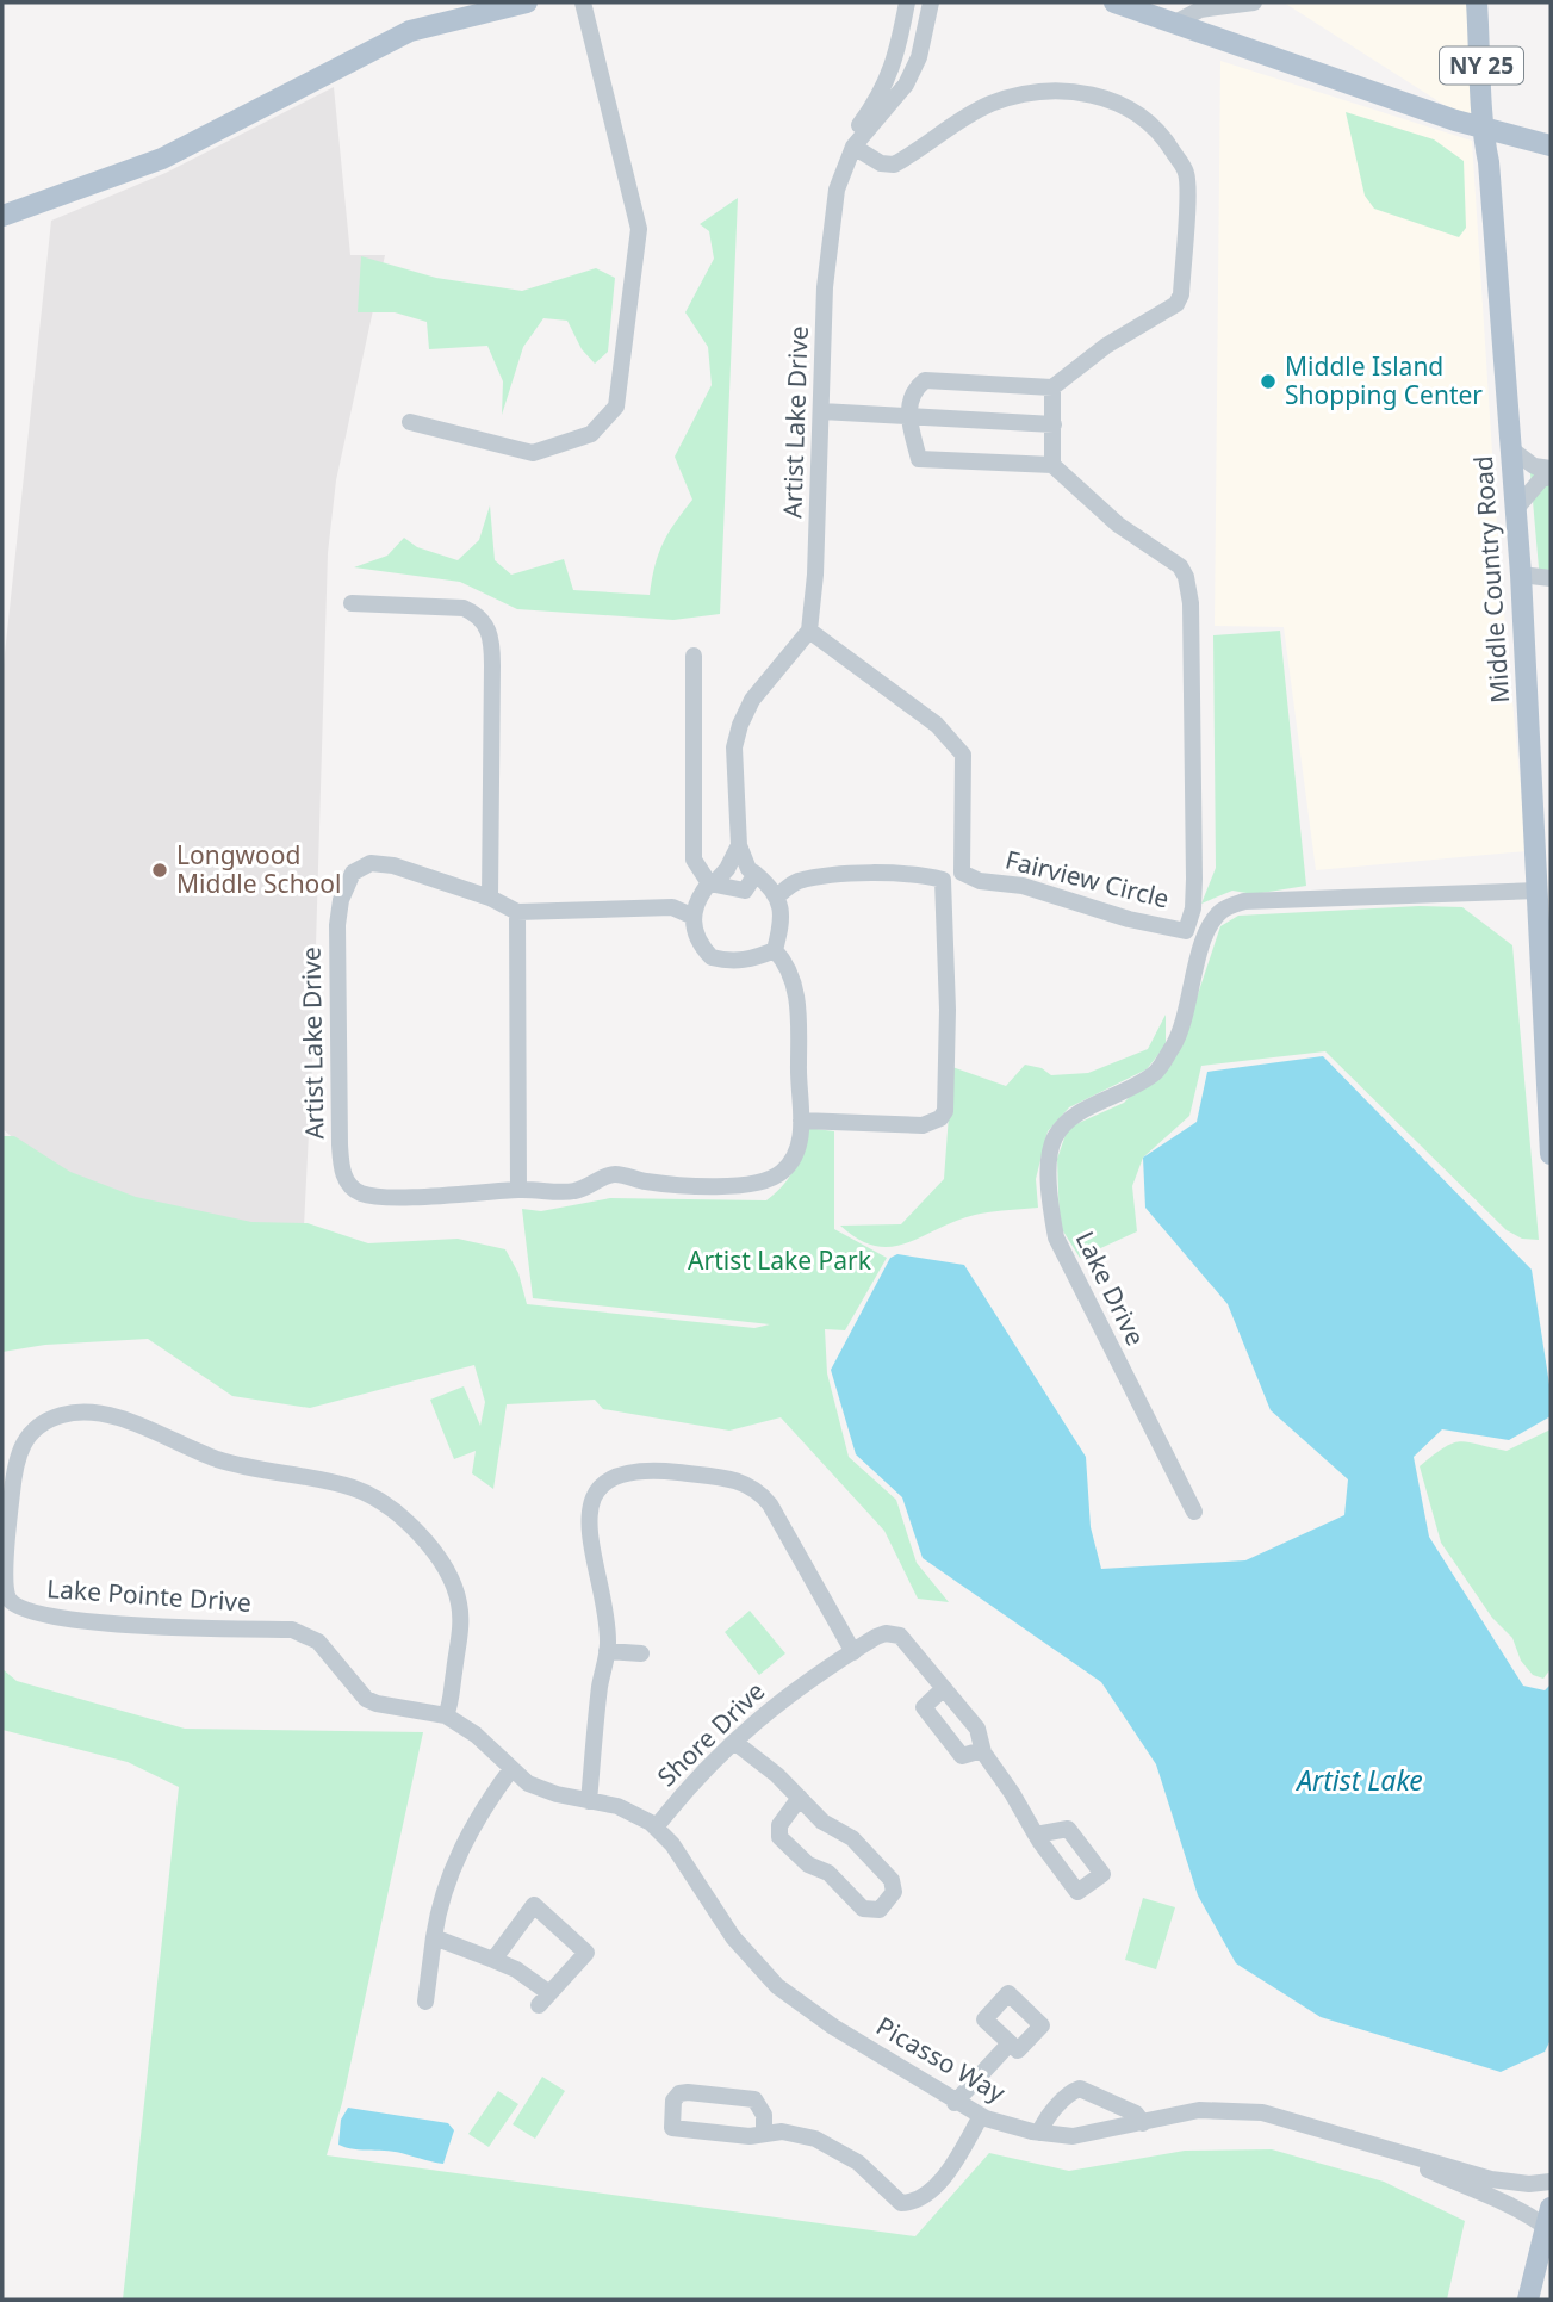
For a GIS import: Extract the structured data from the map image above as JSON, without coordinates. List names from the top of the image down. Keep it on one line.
{"streets":{"main road":["NY 25","Middle Country Road"],"street":["Artist Lake Drive","Fairview Circle","Lake Drive","Lake Pointe Drive","Shore Drive","Picasso Way"]},"crossings":[["Artist Lake Drive","Fairview Circle"],["Middle Country Road","Lake Drive"],["Lake Pointe Drive","Picasso Way"],["Shore Drive","Picasso Way"]],"water":["Artist Lake"],"parks":["Artist Lake Park"],"places":["Middle Island Shopping Center","Longwood Middle School"]}
